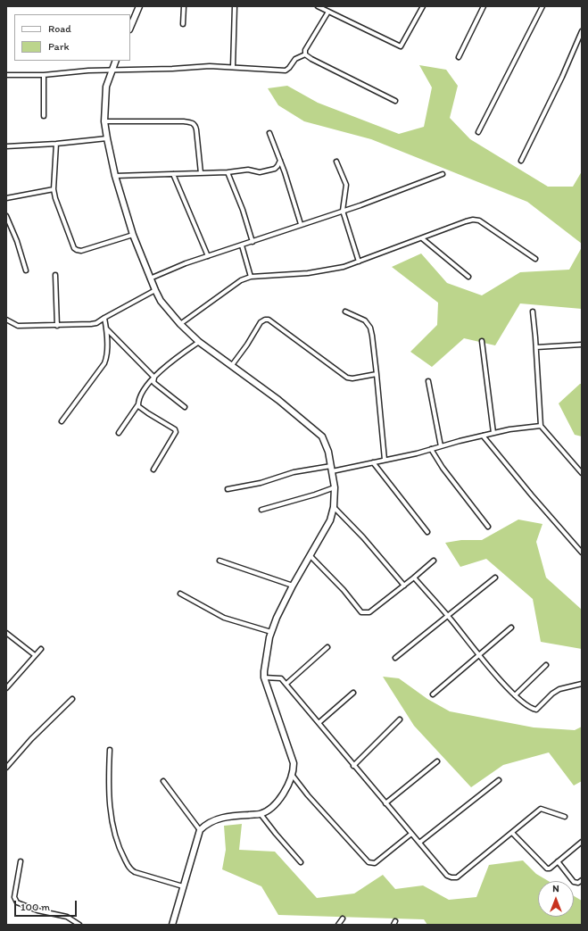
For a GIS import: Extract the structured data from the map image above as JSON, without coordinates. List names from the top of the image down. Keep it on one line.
{"legend":["Road","Park"],"scale_bar":"100 m","north":"top"}
